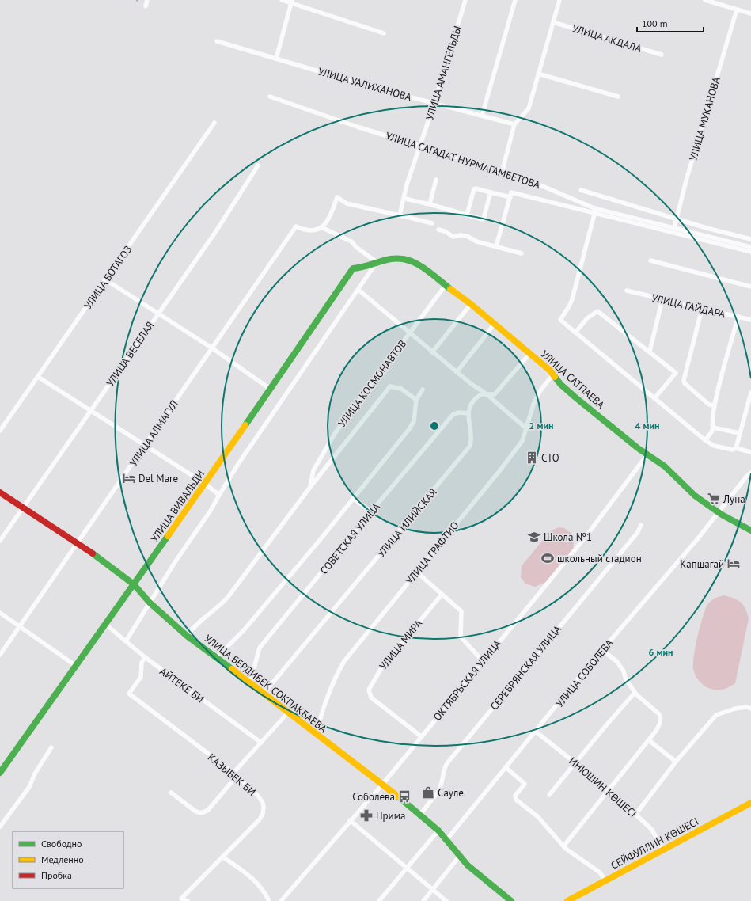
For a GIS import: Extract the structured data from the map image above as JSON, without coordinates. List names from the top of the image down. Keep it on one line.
{"streets":{"street":["УЛИЦА АКДАЛА","УЛИЦА АМАНГЕЛЬДЫ","УЛИЦА УАЛИХАНОВА","УЛИЦА МУКАНОВА","УЛИЦА САГАДАТ НУРМАГАМБЕТОВА","УЛИЦА БОТАГОЗ","УЛИЦА ГАЙДАРА","УЛИЦА ВЕСЕЛАЯ","УЛИЦА САТПАЕВА","УЛИЦА КОСМОНАВТОВ","УЛИЦА АЛМАГУЛ","УЛИЦА ВИВАЛЬДИ","УЛИЦА ИЛИЙСКАЯ","СОВЕТСКАЯ УЛИЦА","УЛИЦА ГРАФТИО","УЛИЦА МИРА","СЕРЕБРЯНСКАЯ УЛИЦА","УЛИЦА СОБОЛЕВА","ОКТЯБРЬСКАЯ УЛИЦА","УЛИЦА БЕРДИБЕК СОКПАКБАЕВА","АЙТЕКЕ БИ","КАЗЫБЕК БИ","ИНЮШИН КӨШЕСІ","СЕЙФУЛЛИН КӨШЕСІ"]},"crossings":[["УЛИЦА АМАНГЕЛЬДЫ","УЛИЦА УАЛИХАНОВА"],["УЛИЦА АМАНГЕЛЬДЫ","УЛИЦА САГАДАТ НУРМАГАМБЕТОВА"],["УЛИЦА МУКАНОВА","УЛИЦА САГАДАТ НУРМАГАМБЕТОВА"],["УЛИЦА ВЕСЕЛАЯ","УЛИЦА БЕРДИБЕК СОКПАКБАЕВА"],["УЛИЦА САТПАЕВА","УЛИЦА КОСМОНАВТОВ"],["УЛИЦА САТПАЕВА","УЛИЦА ВИВАЛЬДИ"],["УЛИЦА САТПАЕВА","УЛИЦА ГРАФТИО"],["УЛИЦА САТПАЕВА","УЛИЦА СОБОЛЕВА"],["УЛИЦА САТПАЕВА","ОКТЯБРЬСКАЯ УЛИЦА"],["УЛИЦА КОСМОНАВТОВ","УЛИЦА БЕРДИБЕК СОКПАКБАЕВА"],["УЛИЦА АЛМАГУЛ","УЛИЦА БЕРДИБЕК СОКПАКБАЕВА"],["УЛИЦА ВИВАЛЬДИ","УЛИЦА БЕРДИБЕК СОКПАКБАЕВА"],["УЛИЦА ВИВАЛЬДИ","АЙТЕКЕ БИ"],["УЛИЦА ИЛИЙСКАЯ","СОВЕТСКАЯ УЛИЦА"],["УЛИЦА ИЛИЙСКАЯ","УЛИЦА БЕРДИБЕК СОКПАКБАЕВА"],["СОВЕТСКАЯ УЛИЦА","УЛИЦА БЕРДИБЕК СОКПАКБАЕВА"],["УЛИЦА ГРАФТИО","УЛИЦА БЕРДИБЕК СОКПАКБАЕВА"],["УЛИЦА МИРА","ОКТЯБРЬСКАЯ УЛИЦА"],["СЕРЕБРЯНСКАЯ УЛИЦА","УЛИЦА БЕРДИБЕК СОКПАКБАЕВА"],["УЛИЦА СОБОЛЕВА","УЛИЦА БЕРДИБЕК СОКПАКБАЕВА"],["УЛИЦА СОБОЛЕВА","ИНЮШИН КӨШЕСІ"],["ОКТЯБРЬСКАЯ УЛИЦА","УЛИЦА БЕРДИБЕК СОКПАКБАЕВА"],["АЙТЕКЕ БИ","КАЗЫБЕК БИ"],["ИНЮШИН КӨШЕСІ","СЕЙФУЛЛИН КӨШЕСІ"]],"places":{"building":["СТО"],"hotel":["Del Mare","Капшагай"],"supermarket":["Луна"],"school or university":["Школа №1"],"sports":["школьный стадион"],"shop":["Сауле"],"bus stop":["Соболева"],"pharmacy":["Прима"]},"legend":["Свободно","Медленно","Пробка"],"scale_bar":"100 m","rings":["2 мин","4 мин","6 мин"]}
